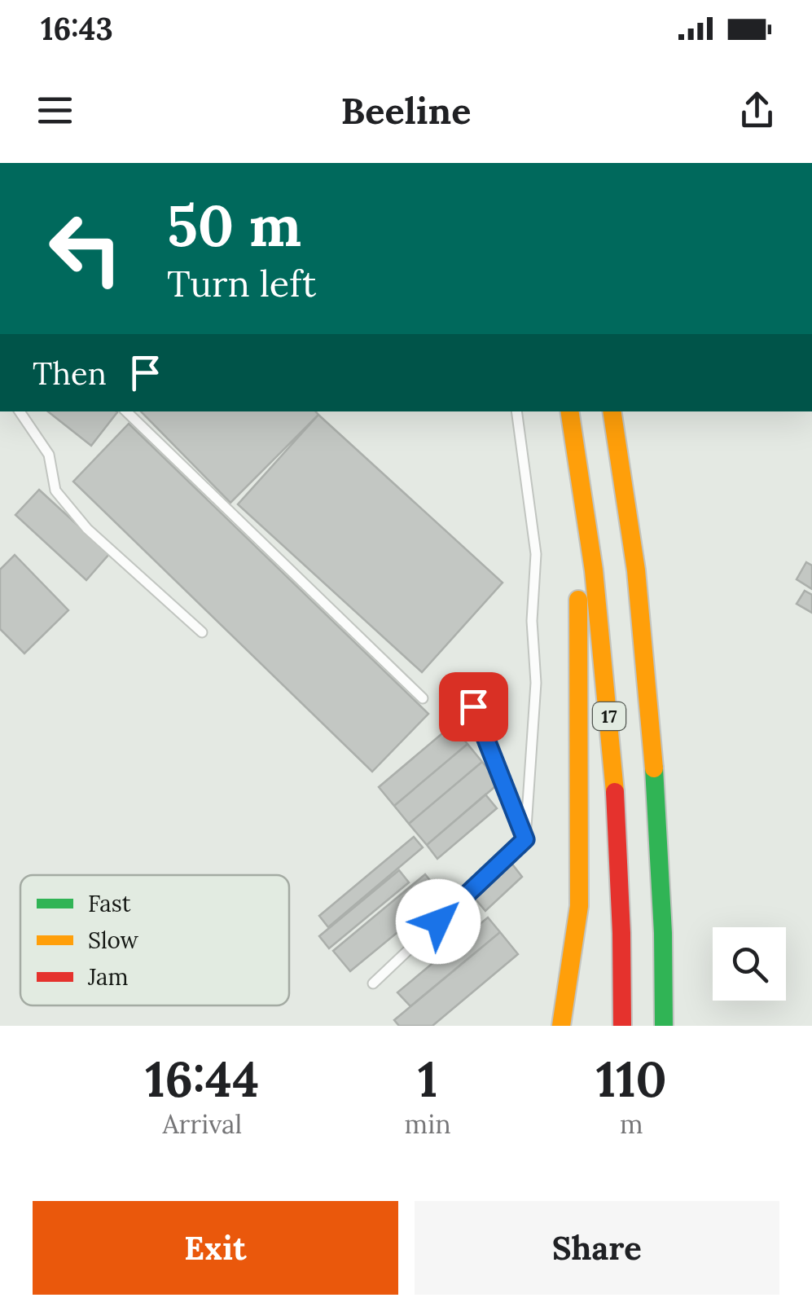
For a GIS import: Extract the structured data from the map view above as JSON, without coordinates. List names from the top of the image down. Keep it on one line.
{"streets":{"highway":["17"]},"legend":["Fast","Slow","Jam"],"page":{"status":"16:43","header":"Beeline","turn":["50 m","Turn left"],"then":"Then","eta":["16:44","Arrival","1","min","110","m"],"buttons":["Exit","Share"]}}
